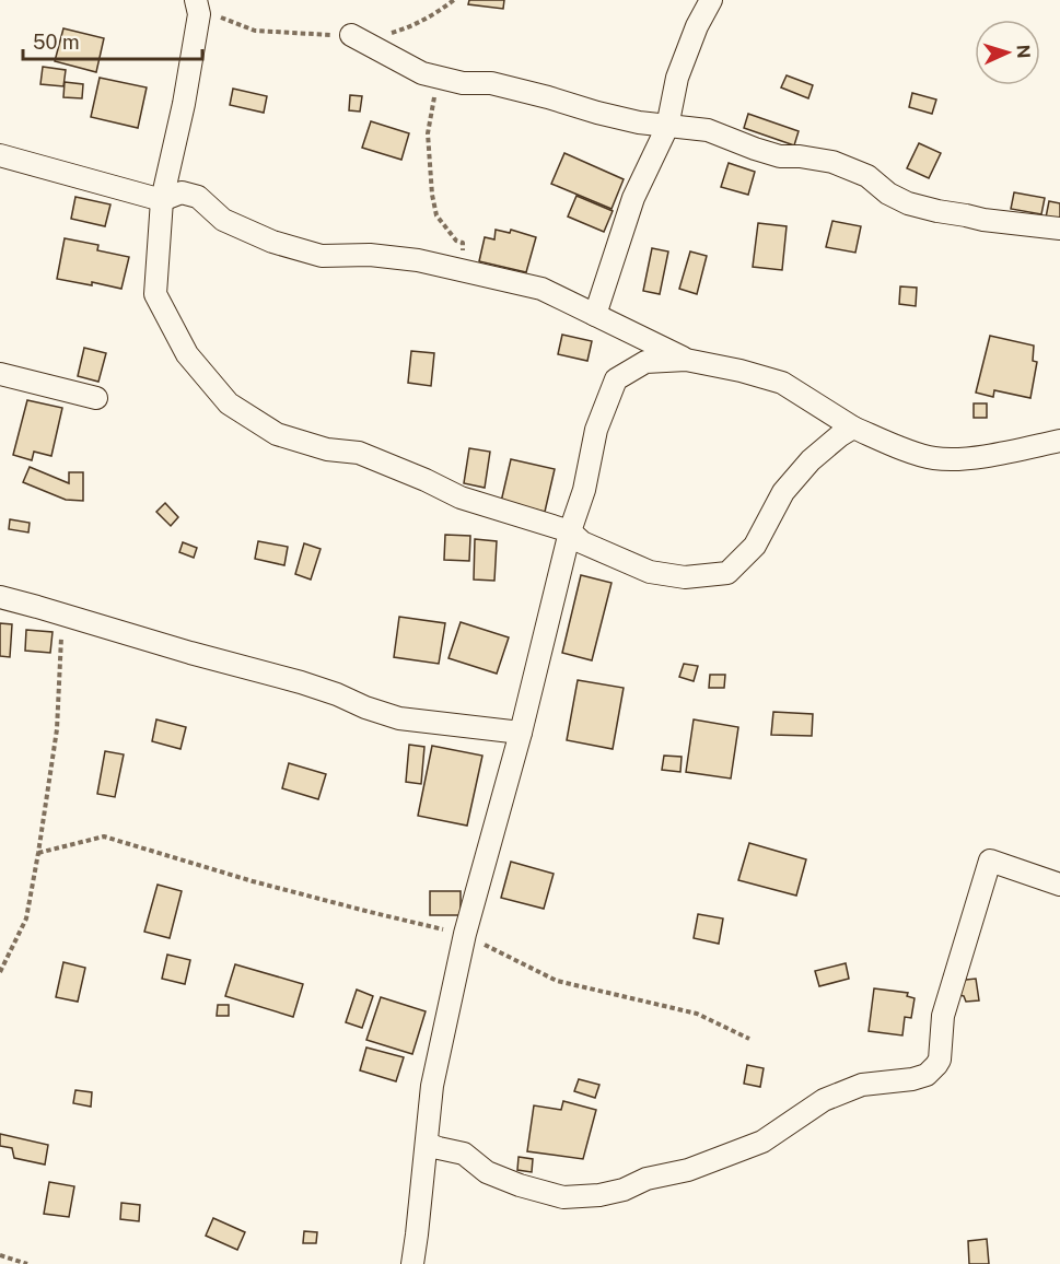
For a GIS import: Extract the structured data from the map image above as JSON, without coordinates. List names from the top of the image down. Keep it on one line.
{"scale_bar":"50 m","north":"right"}
